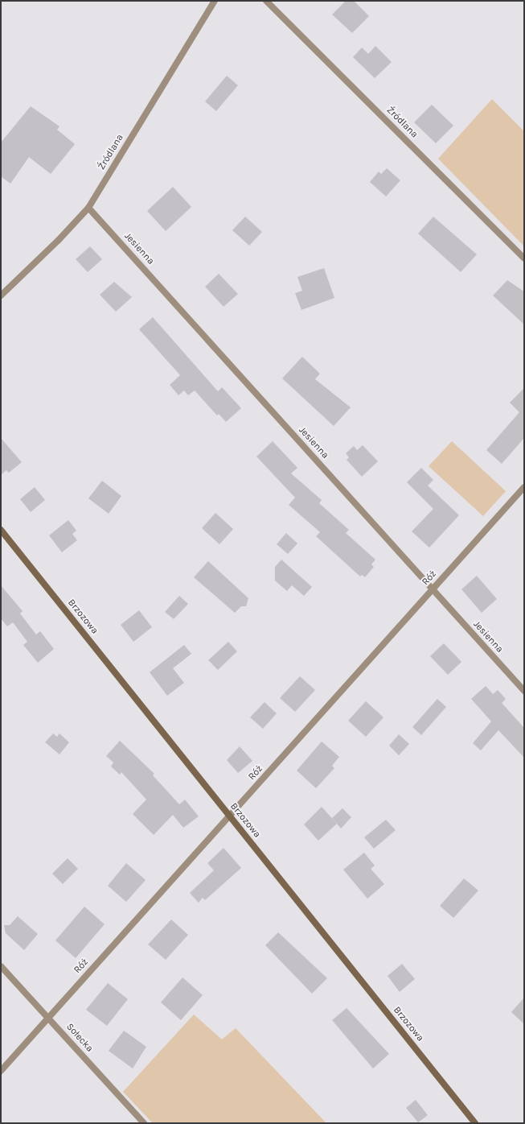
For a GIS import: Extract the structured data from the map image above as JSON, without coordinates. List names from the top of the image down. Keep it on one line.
{"streets":{"street":["Źródlana","Jesienna","Róż","Brzozowa","Sołecka"]},"crossings":[["Źródlana","Jesienna"],["Jesienna","Róż"],["Róż","Brzozowa"],["Róż","Sołecka"]]}
